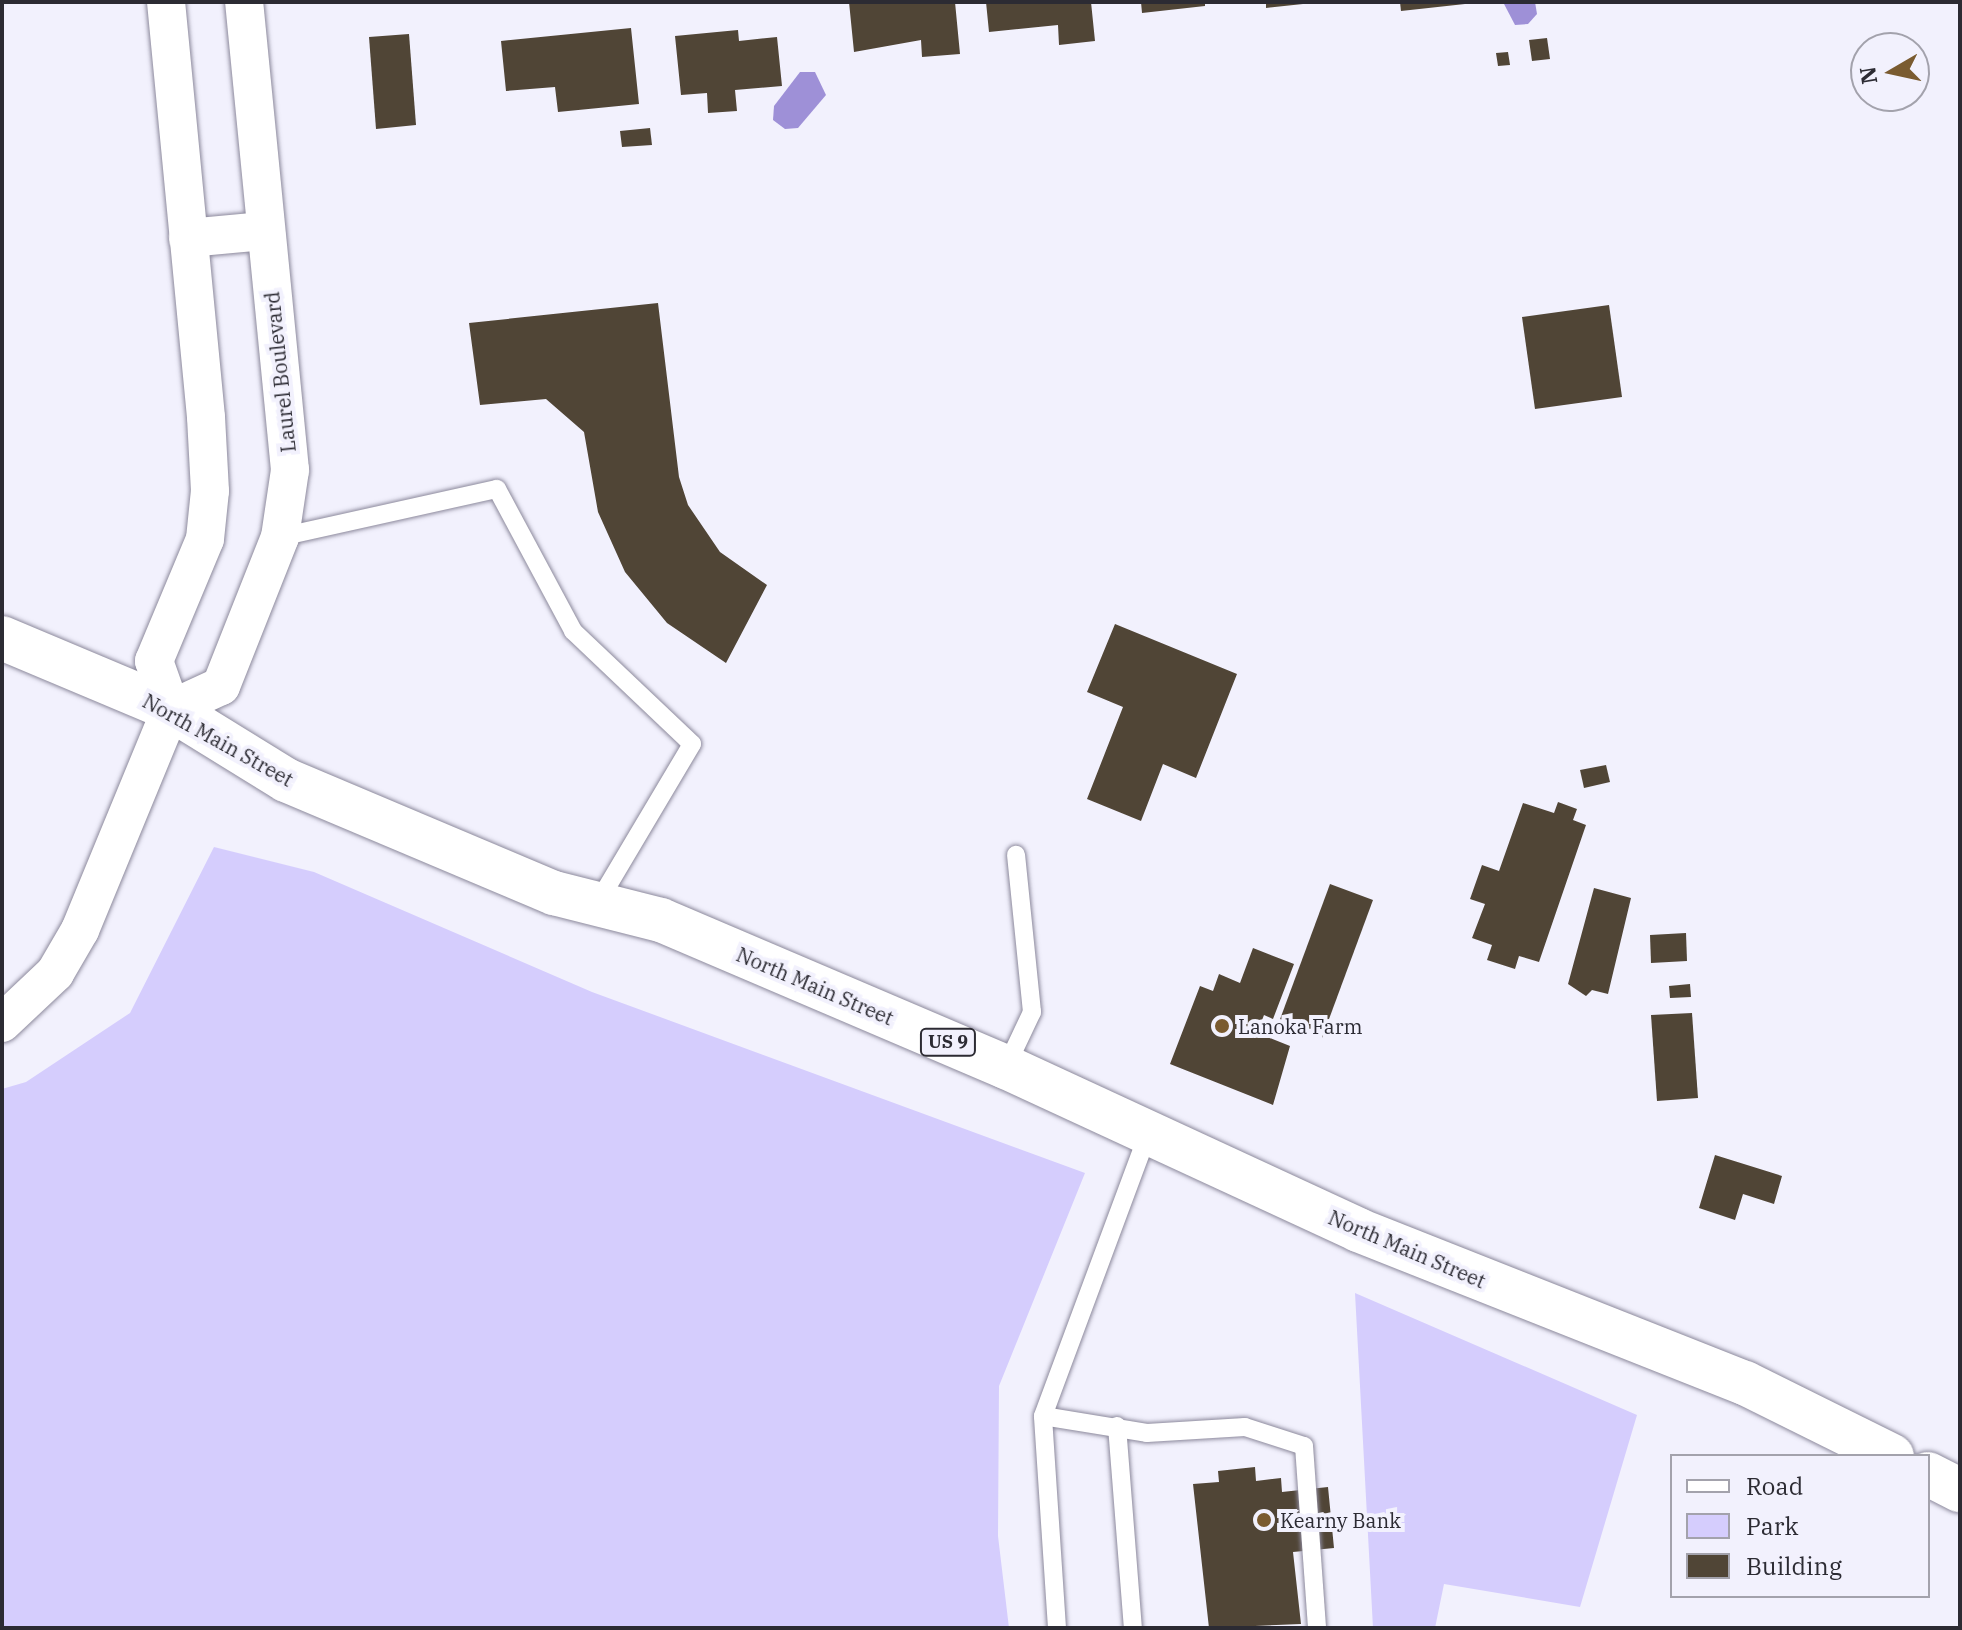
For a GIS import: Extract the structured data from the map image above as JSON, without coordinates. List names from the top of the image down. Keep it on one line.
{"streets":{"highway":["North Main Street","US 9"],"street":["Laurel Boulevard"]},"crossings":[["Laurel Boulevard","North Main Street"]],"places":["Lanoka Farm","Kearny Bank"],"legend":["Road","Park","Building"],"north":"left"}
